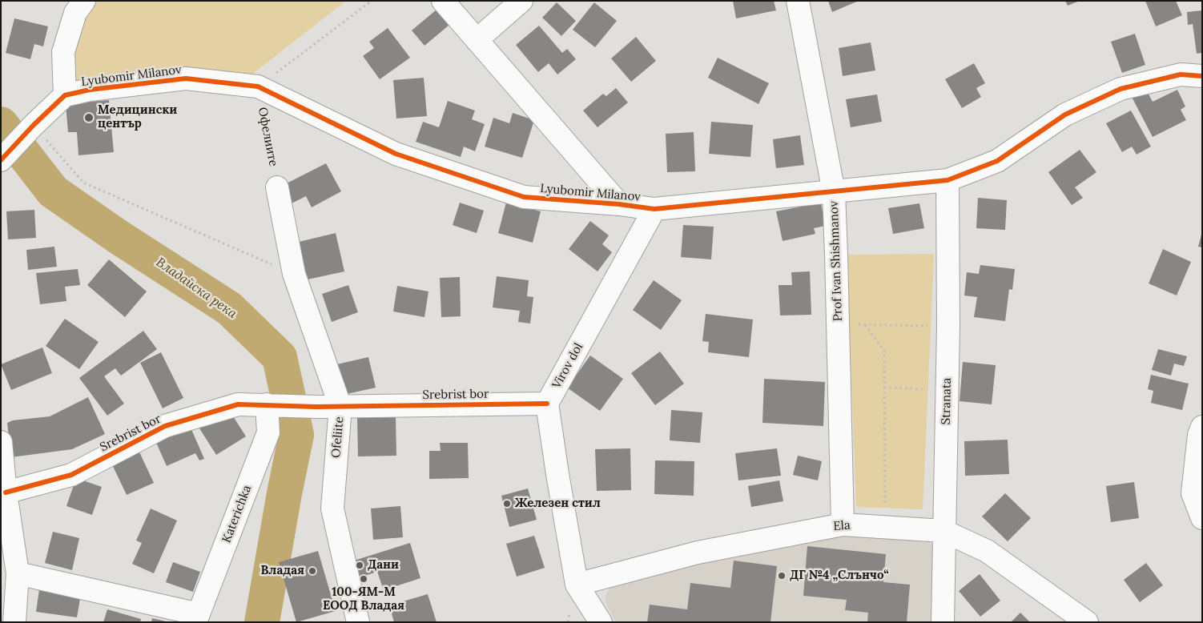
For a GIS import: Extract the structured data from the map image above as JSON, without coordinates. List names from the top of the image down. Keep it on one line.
{"streets":{"street":["Lyubomir Milanov","Prof Ivan Shishmanov","Virov dol","Srebrist bor","Stranata","Ofeliite","Katerichka","Ela"],"path":["Офелиите"]},"crossings":[["Lyubomir Milanov","Офелиите"],["Lyubomir Milanov","Prof Ivan Shishmanov"],["Lyubomir Milanov","Virov dol"],["Lyubomir Milanov","Stranata"],["Офелиите","Ofeliite"],["Prof Ivan Shishmanov","Ela"],["Virov dol","Srebrist bor"],["Srebrist bor","Ofeliite"],["Srebrist bor","Katerichka"],["Stranata","Ela"]],"water":["Владайска река"],"places":["Медицински център","Железен стил","Дани","Владая","ДГ №4 „Слънчо“","100-ЯМ-М ЕООД Владая"]}
